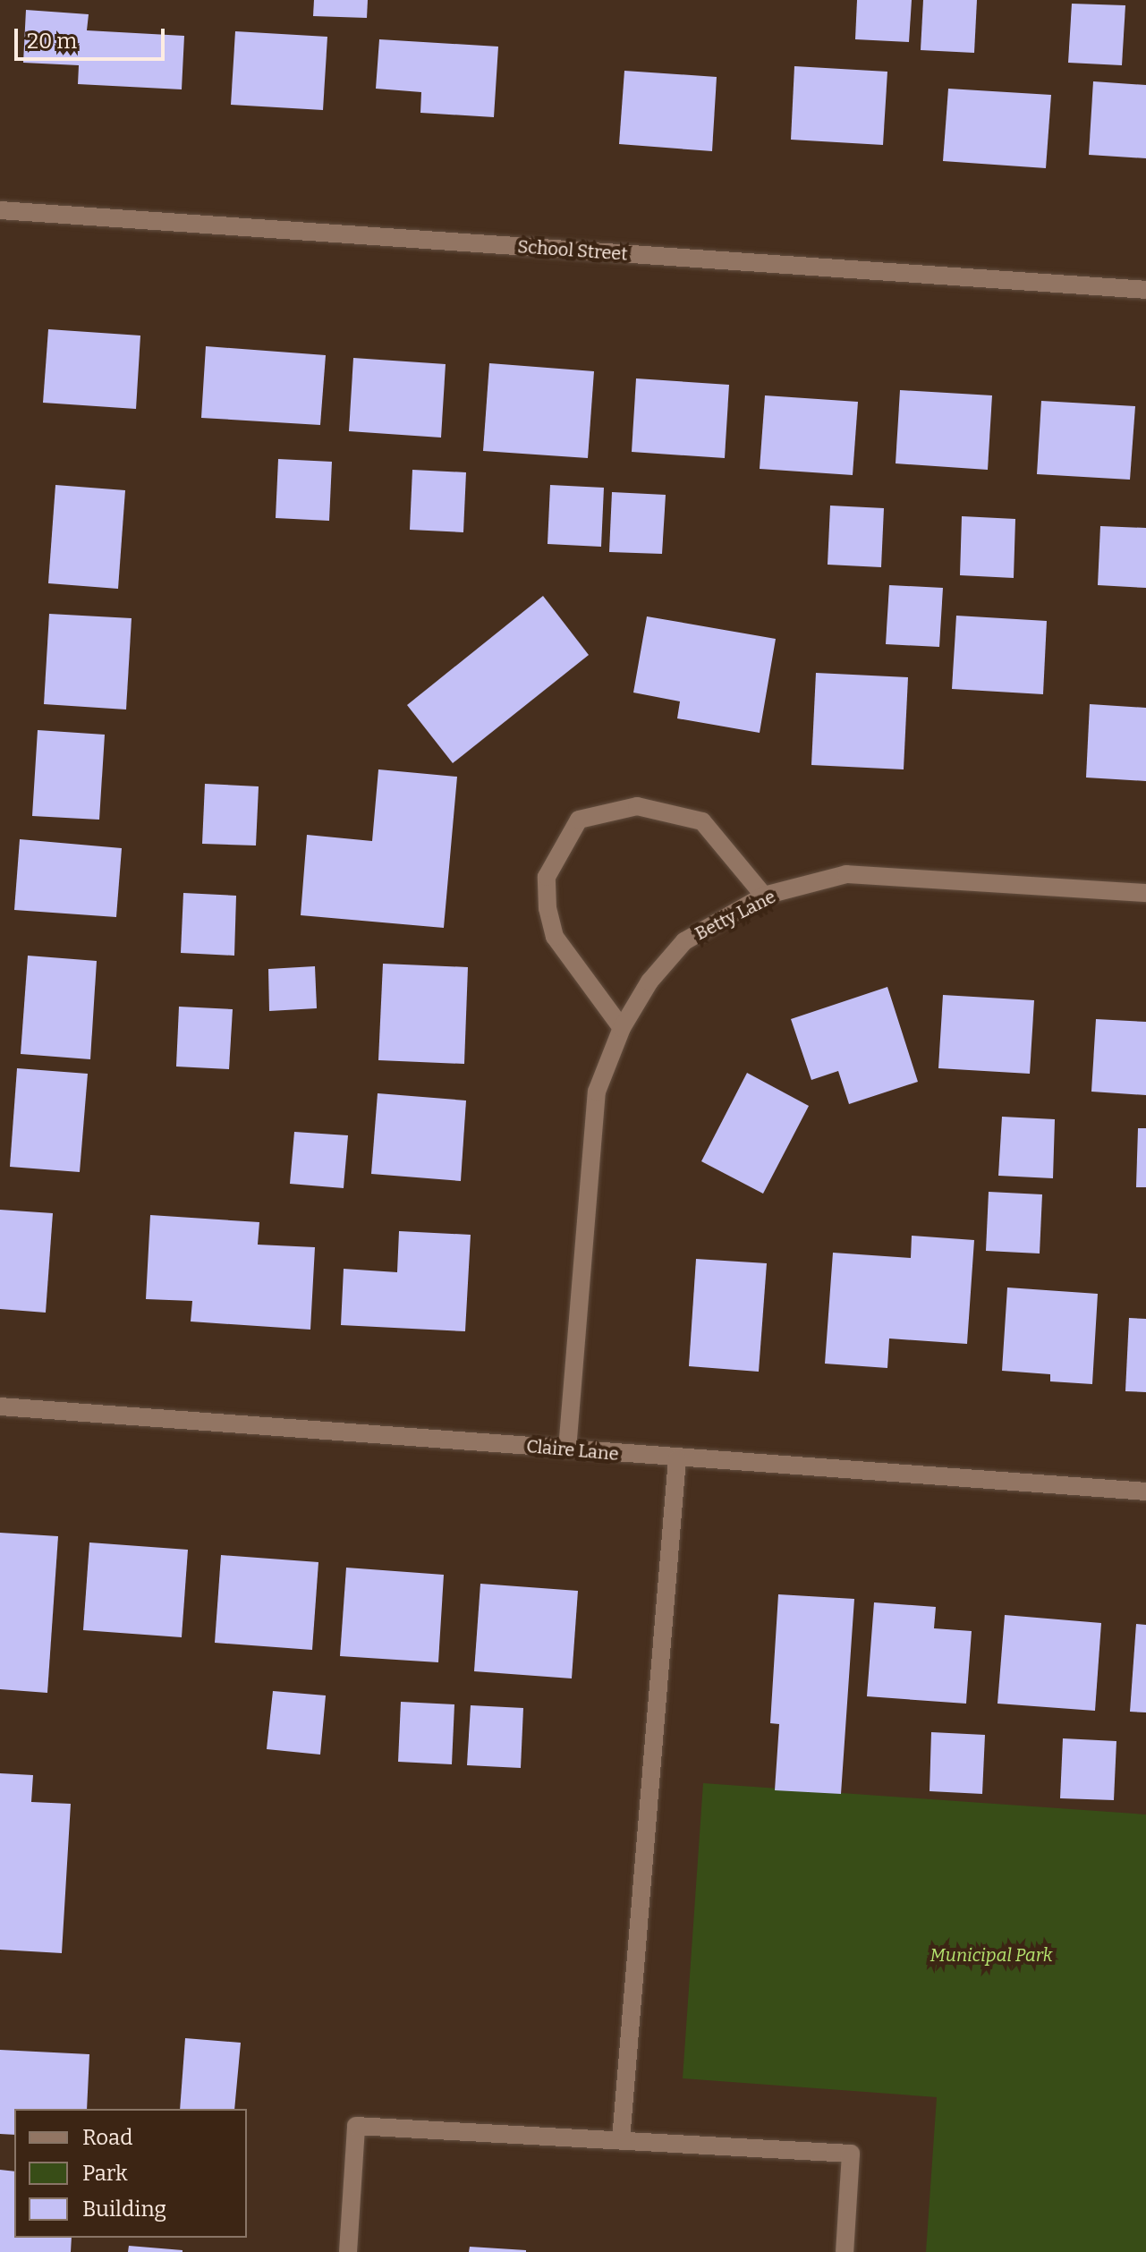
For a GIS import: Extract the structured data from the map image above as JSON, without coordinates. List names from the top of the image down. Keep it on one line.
{"streets":{"street":["School Street","Betty Lane","Claire Lane"]},"crossings":[["Betty Lane","Claire Lane"]],"parks":["Municipal Park"],"legend":["Road","Park","Building"],"scale_bar":"20 m"}
